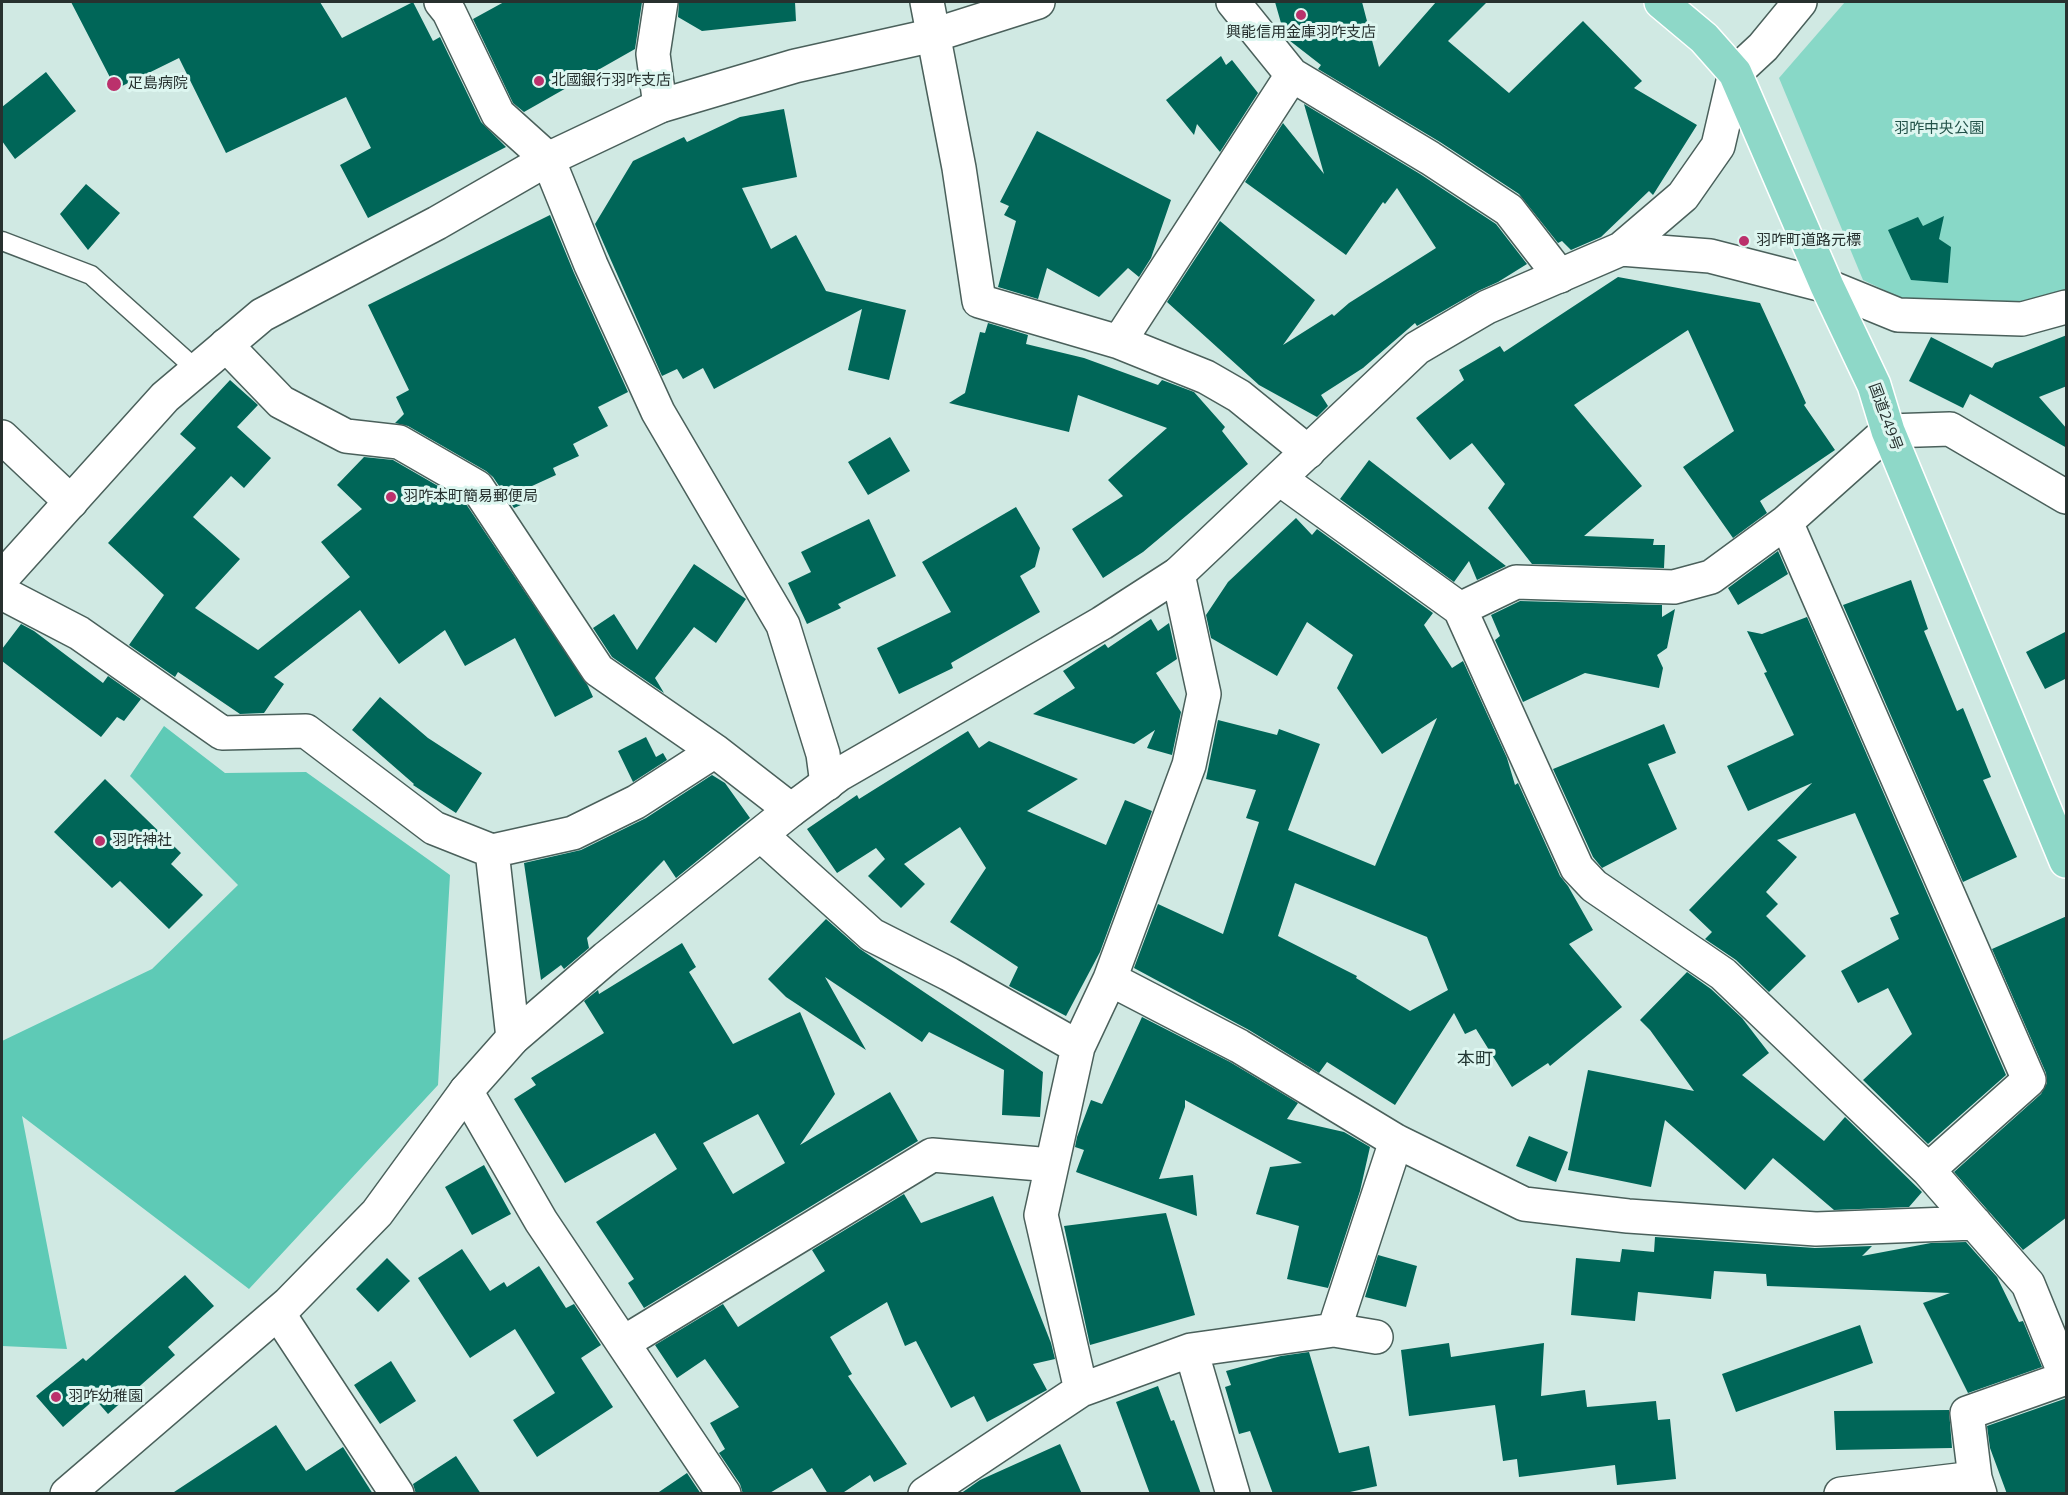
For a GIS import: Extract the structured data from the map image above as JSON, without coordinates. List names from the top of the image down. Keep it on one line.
{"streets":{"highway":["国道249号"]},"districts":["本町"],"parks":["羽咋中央公園"],"places":["興能信用金庫羽咋支店","北國銀行羽咋支店","疋島病院","羽咋町道路元標","羽咋本町簡易郵便局","羽咋神社","羽咋幼稚園"]}
